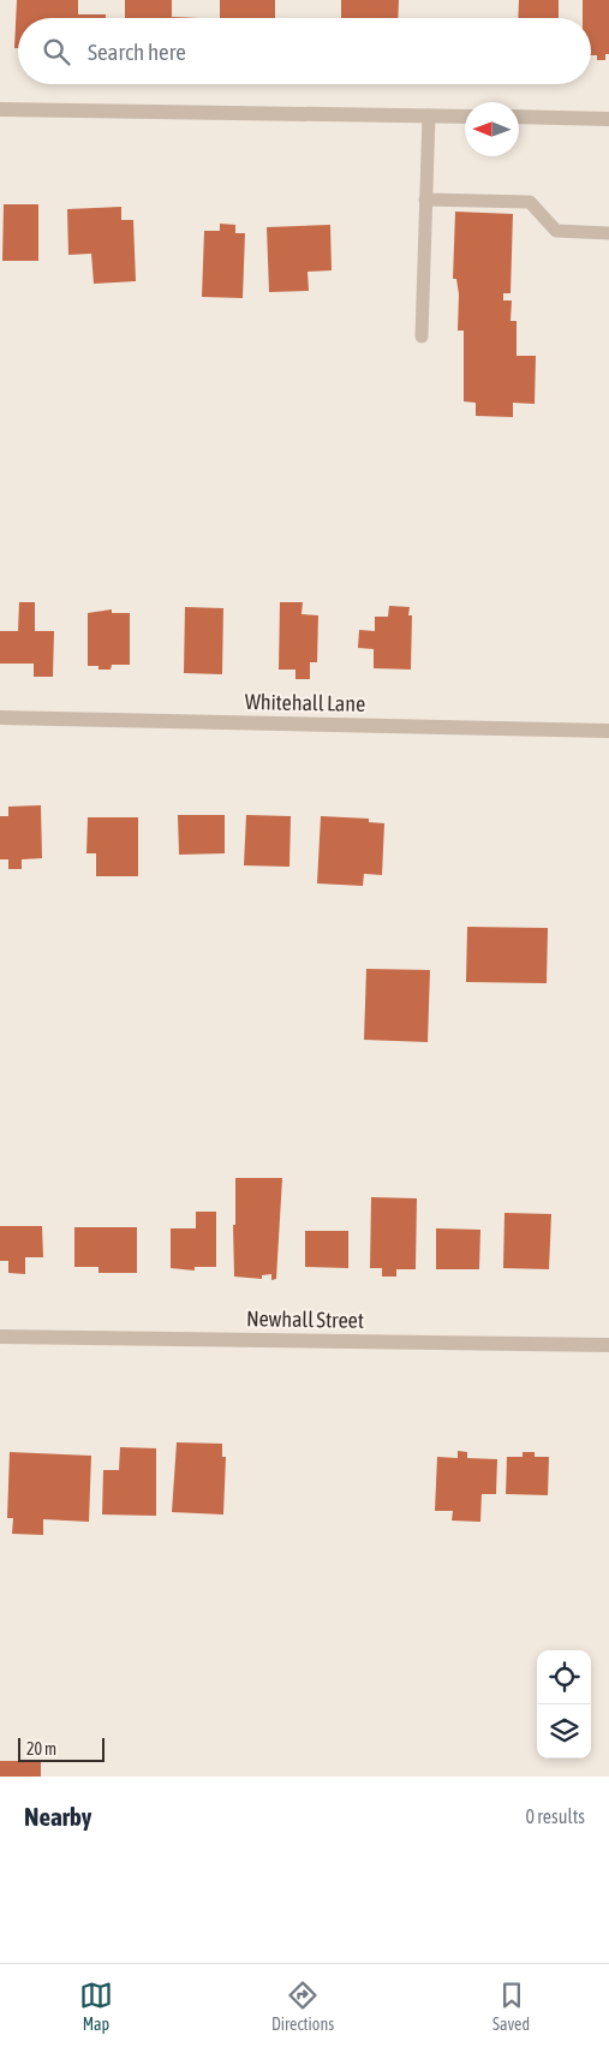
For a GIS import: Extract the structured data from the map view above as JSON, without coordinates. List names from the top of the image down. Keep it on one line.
{"streets":{"street":["Whitehall Lane","Newhall Street"]},"scale_bar":"20 m","north":"left","page":{"search":"Search here","scale":"20 m","heading":["Nearby","0 results"],"nav":["Map","Directions","Saved"]}}
